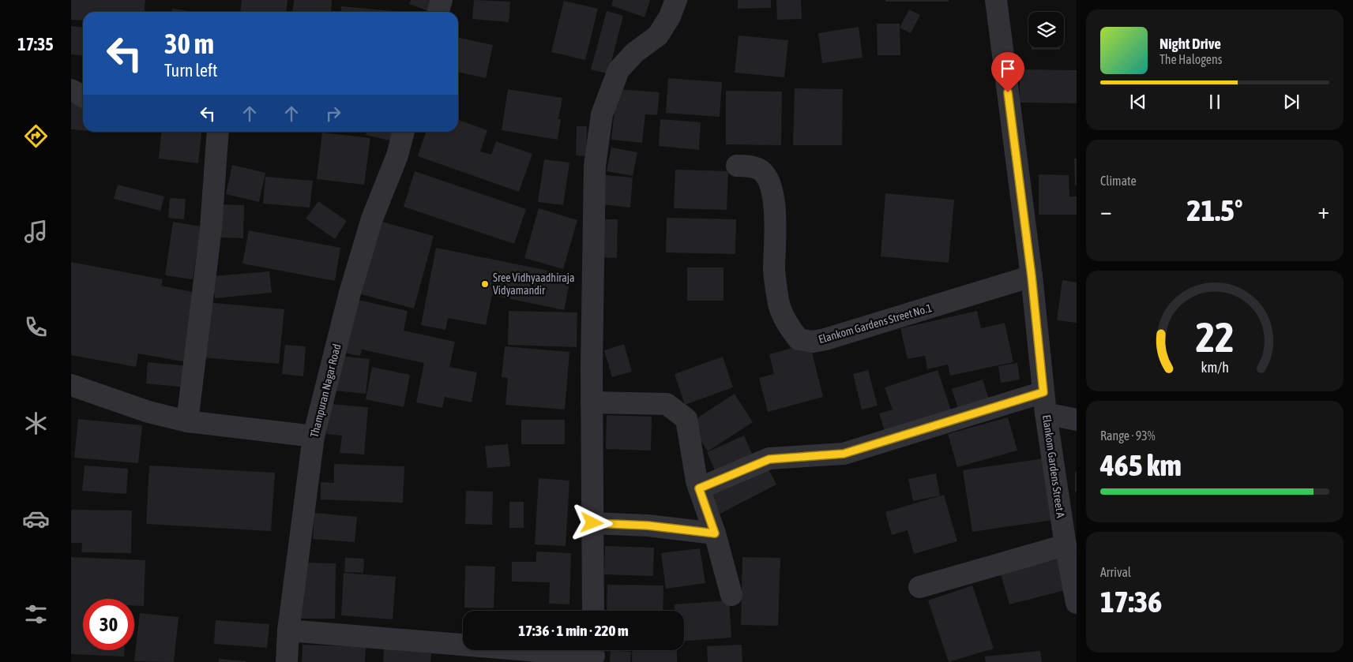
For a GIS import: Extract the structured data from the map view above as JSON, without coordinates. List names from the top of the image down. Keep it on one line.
{"streets":{"street":["Elankom Gardens Street No.1","Thampuran Nagar Road","Elankom Gardens Street A"]},"crossings":[["Elankom Gardens Street No.1","Elankom Gardens Street A"]],"places":["Sree Vidhyaadhiraja Vidyamandir"],"page":{"tabs":"17:35","turn":["30 m","Turn left"],"song":["Night Drive","The Halogens"],"tile":["Climate",["Range · 93%","465 km"],["Arrival","17:36"]],"heat":["−","21.5°","+"],"limit":"30","trip":"17:36 · 1 min · 220 m","gauge":["22","km/h"]}}
